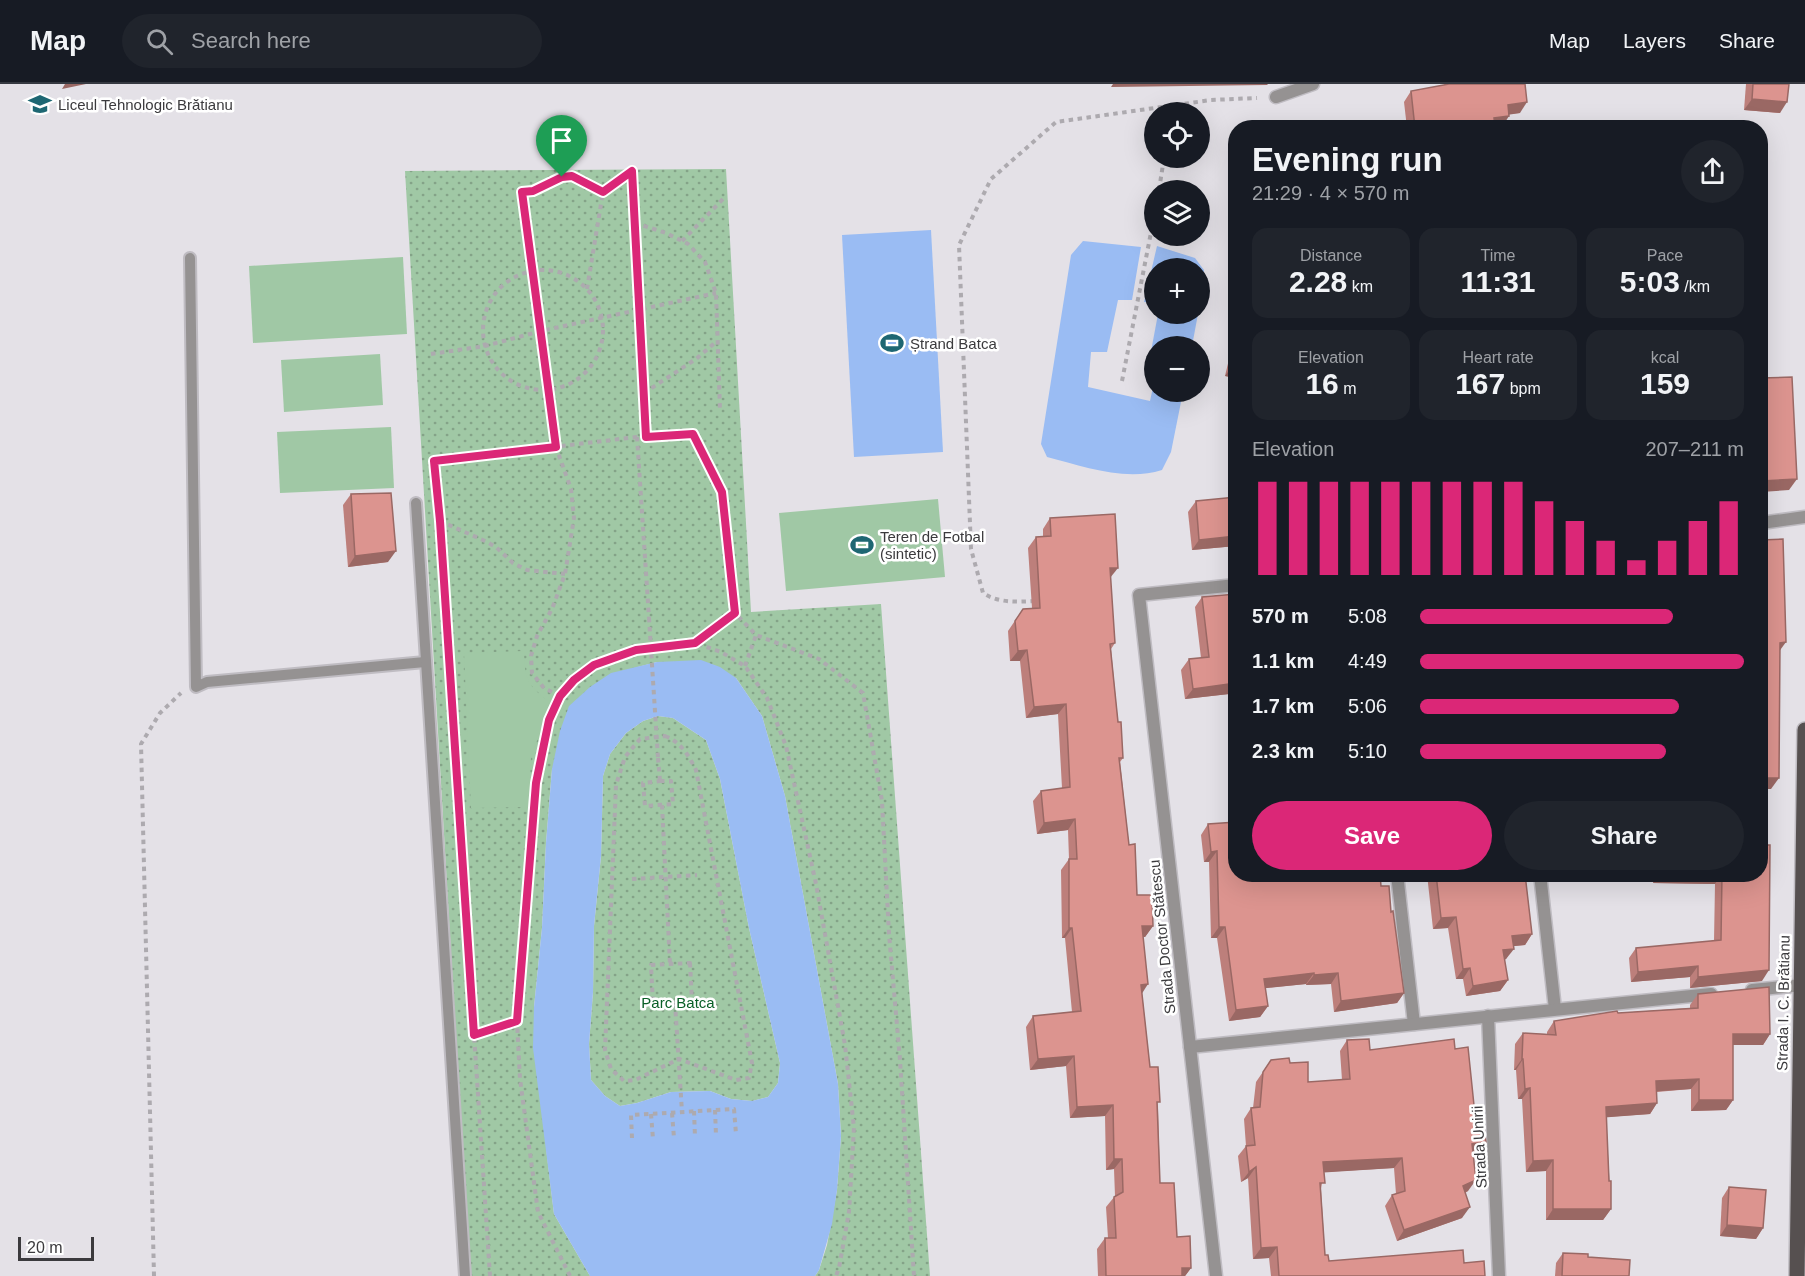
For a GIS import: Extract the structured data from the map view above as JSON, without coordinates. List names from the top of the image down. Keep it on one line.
{"streets":{"main road":["Strada I. C. Brătianu"],"street":["Strada Doctor Stătescu","Strada Unirii"]},"parks":["Parc Batca"],"places":{"school or university":["Liceul Tehnologic Brătianu"],"sports":["Ștrand Batca","Teren de Fotbal (sintetic)"]},"scale_bar":"20 m","page":{"header":"Map","search":"Search here","nav":["Map","Layers","Share"],"map_buttons":["+","−"],"heading":["Evening run","21:29 · 4 × 570 m"],"stats":[["Distance","2.28 km"],["Time","11:31"],["Pace","5:03 /km"],["Elevation","16 m"],["Heart rate","167 bpm"],["kcal","159"]],"chart":["Elevation","207–211 m"],"list":[{"name":"570 m","note":"5:08"},{"name":"1.1 km","note":"4:49"},{"name":"1.7 km","note":"5:06"},{"name":"2.3 km","note":"5:10"}],"buttons":["Save","Share"],"scale":"20 m"}}
